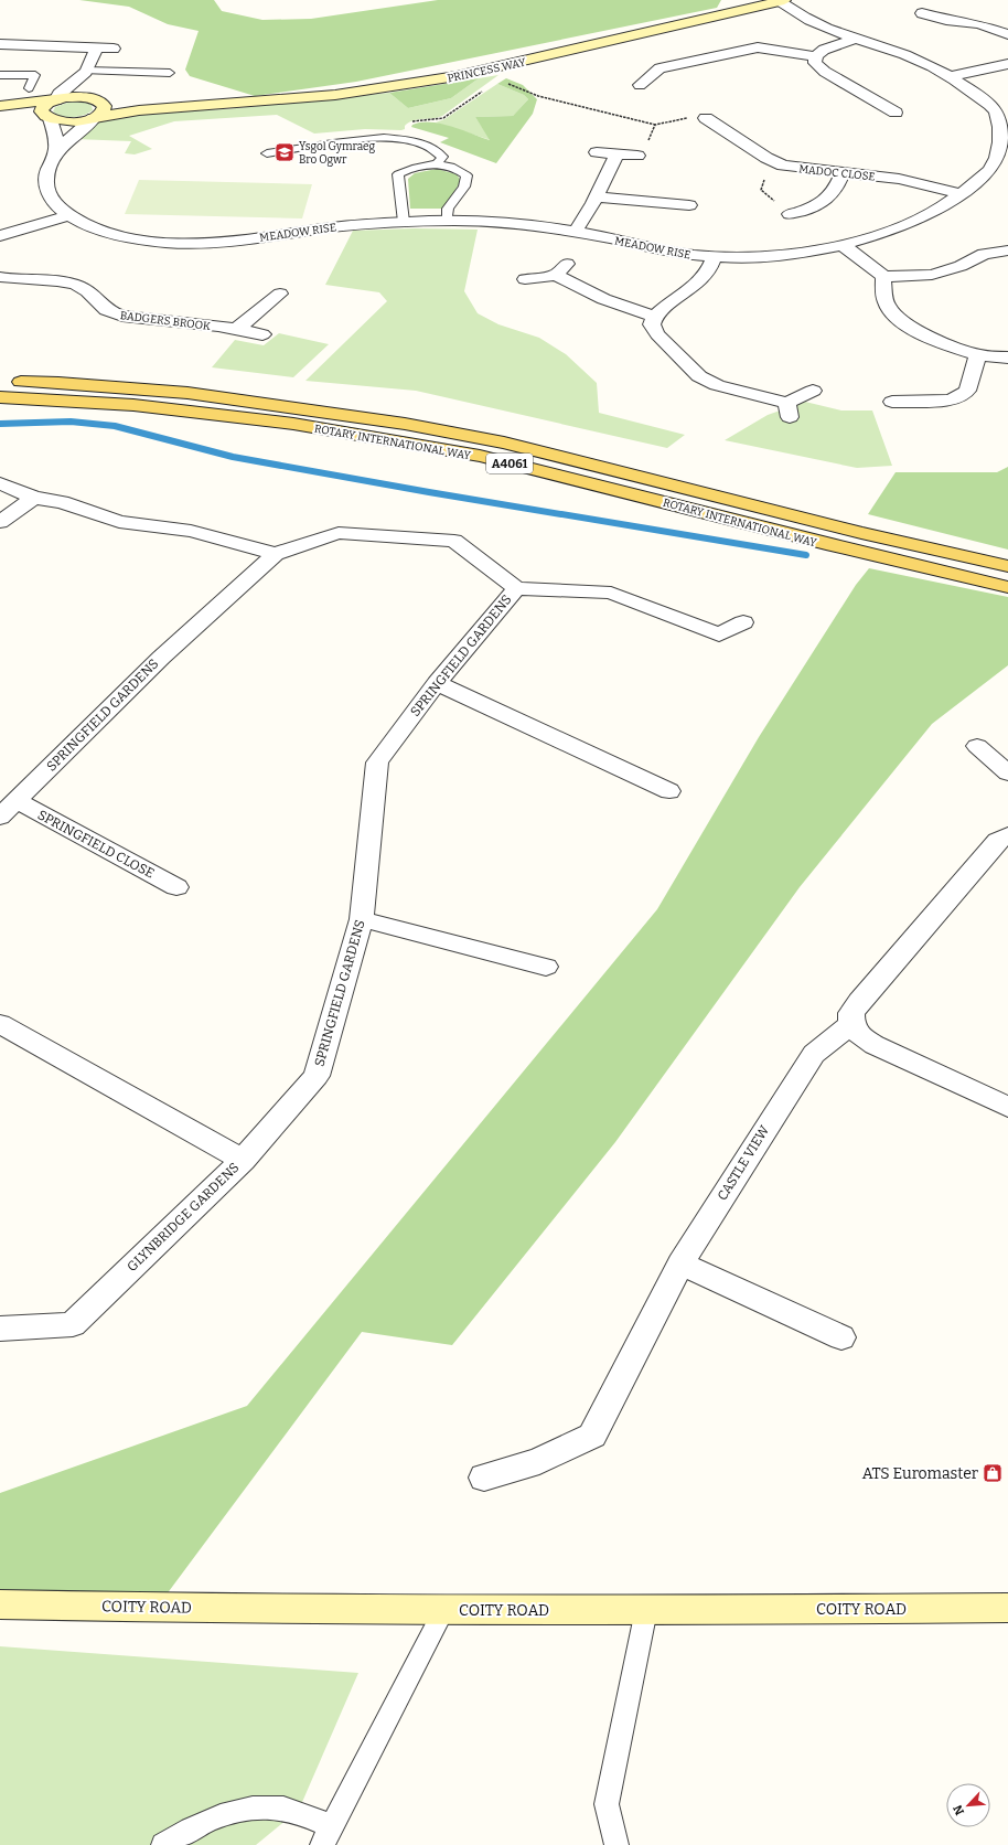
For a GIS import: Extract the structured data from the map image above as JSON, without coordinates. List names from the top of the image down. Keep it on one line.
{"streets":{"main road":["ROTARY INTERNATIONAL WAY","A4061"],"street":["PRINCESS WAY","MADOC CLOSE","MEADOW RISE","BADGERS BROOK","SPRINGFIELD GARDENS","SPRINGFIELD CLOSE","CASTLE VIEW","GLYNBRIDGE GARDENS","COITY ROAD"]},"crossings":[["PRINCESS WAY","MEADOW RISE"],["MADOC CLOSE","MEADOW RISE"],["SPRINGFIELD GARDENS","SPRINGFIELD CLOSE"],["SPRINGFIELD GARDENS","GLYNBRIDGE GARDENS"]],"places":{"school or university":["Ysgol Gymraeg Bro Ogwr"],"shop":["ATS Euromaster"]},"north":"bottom left"}
